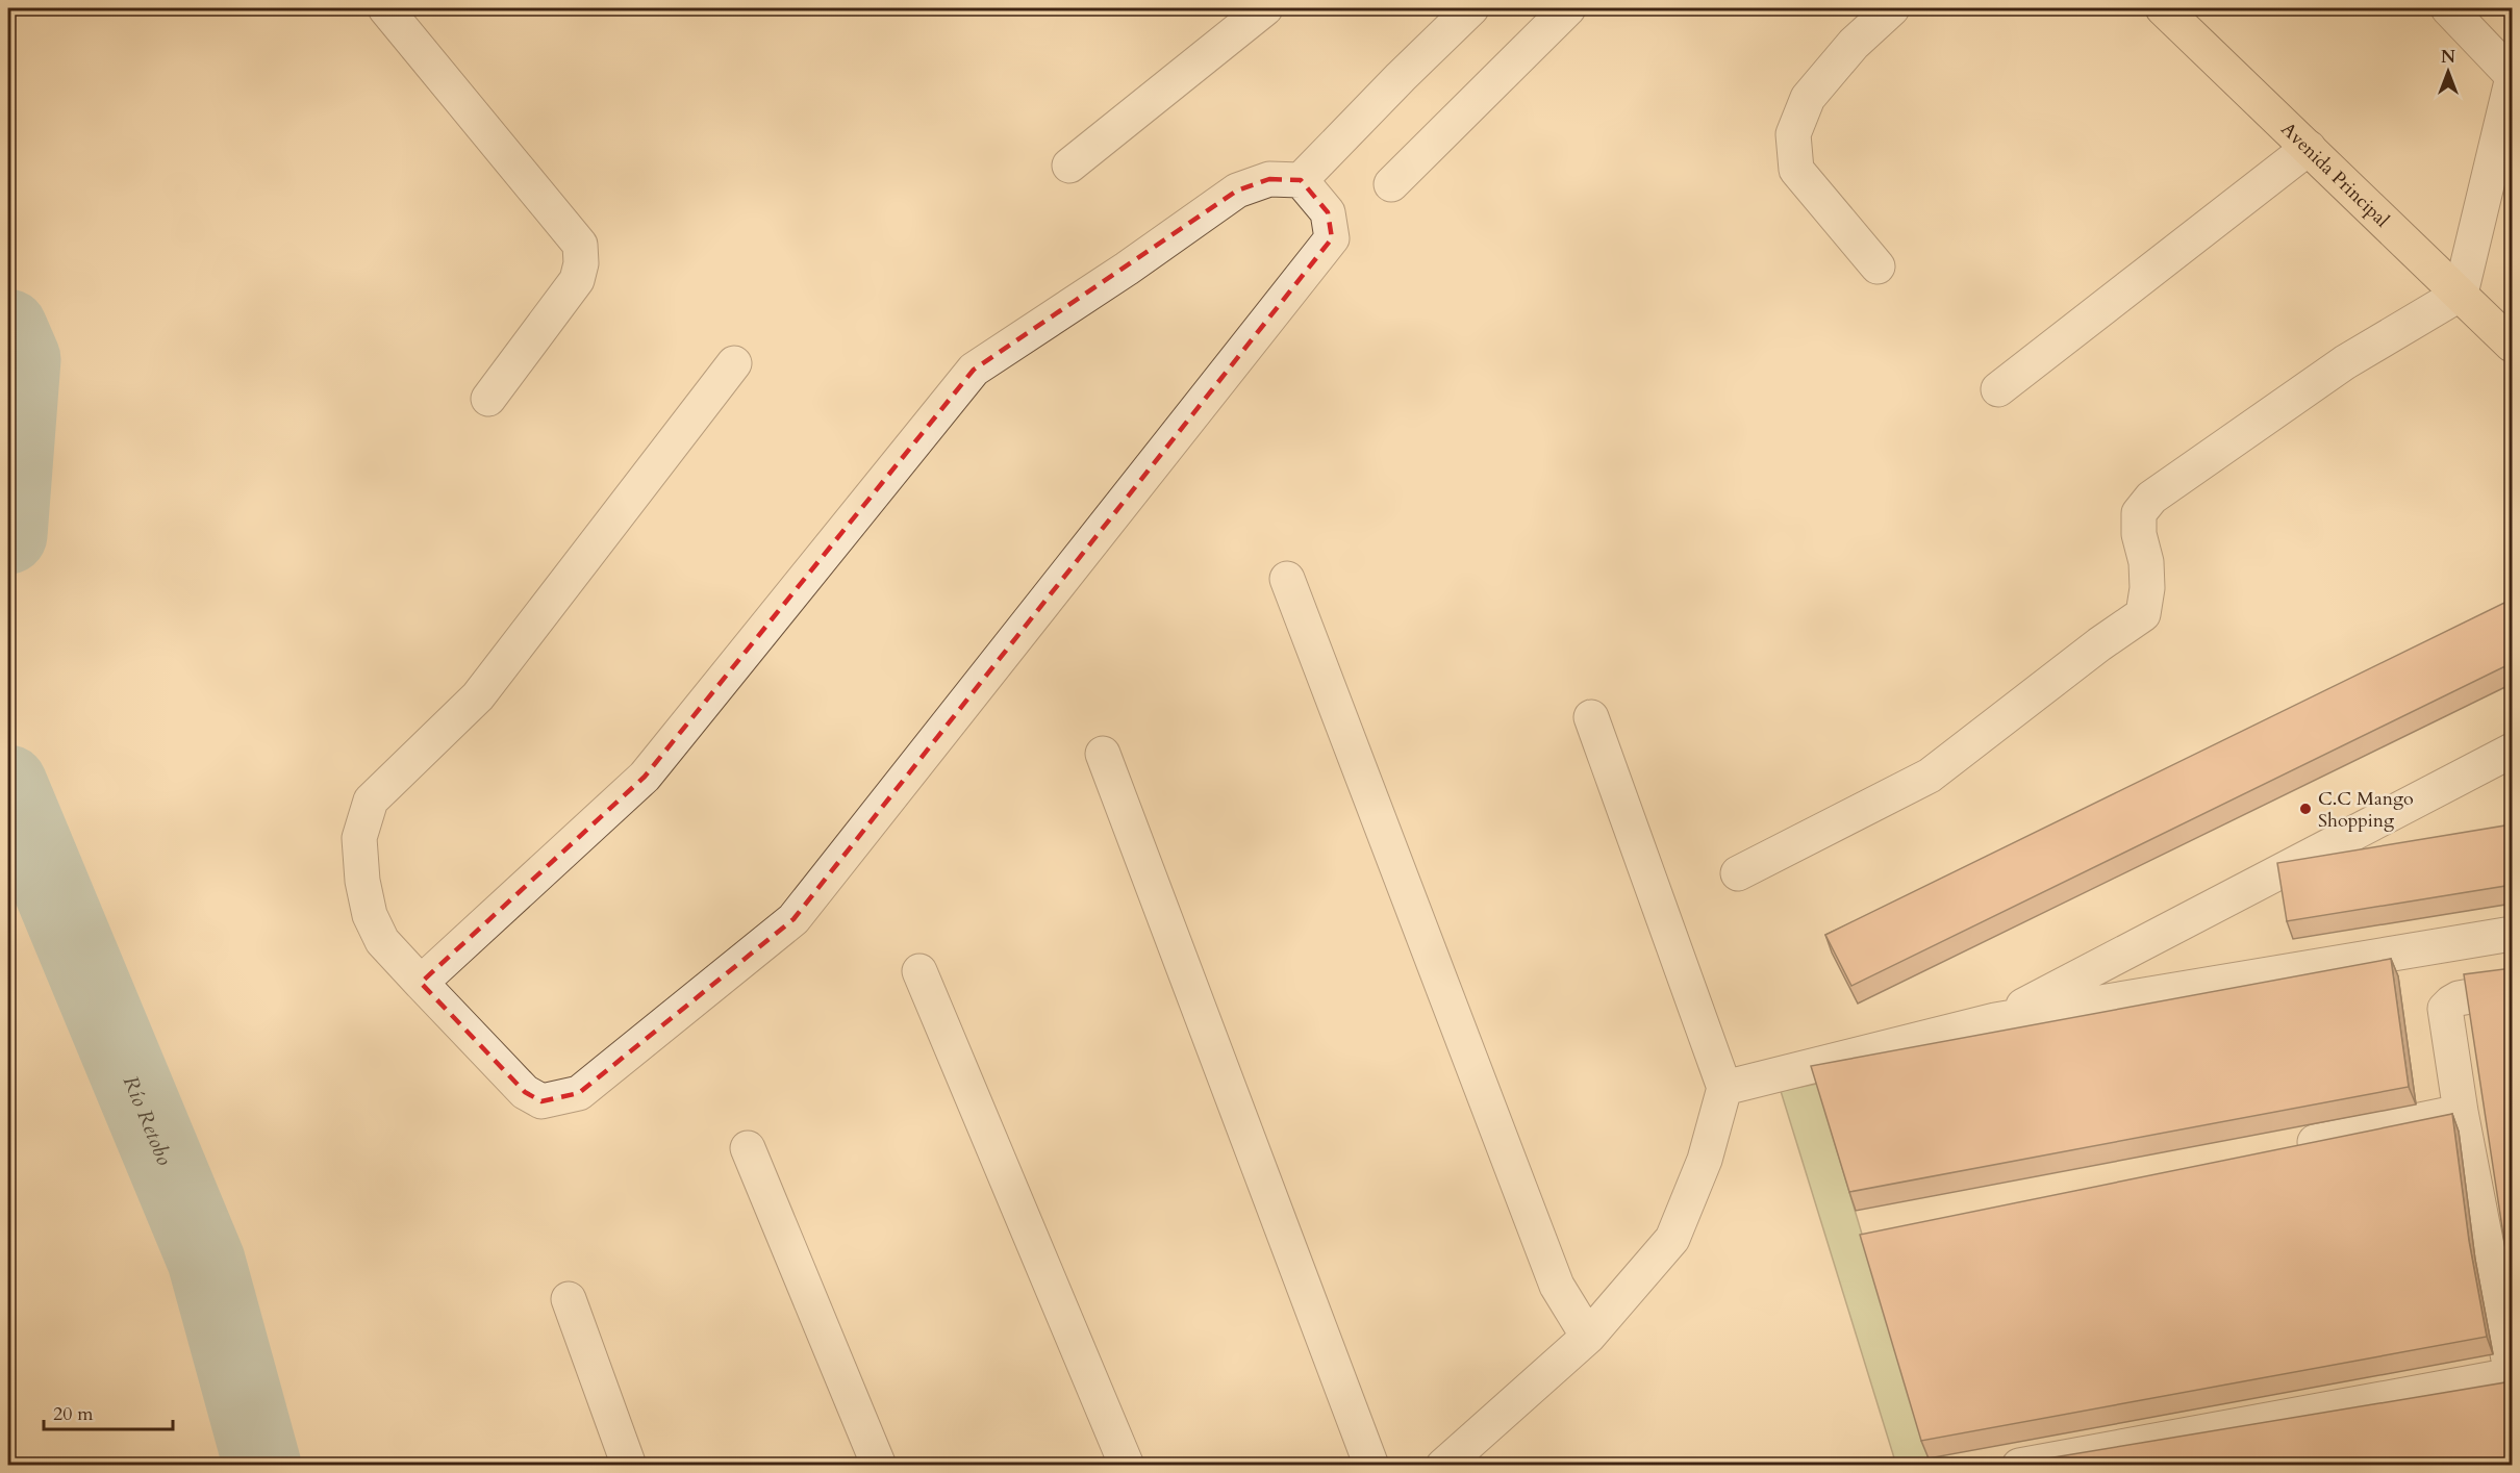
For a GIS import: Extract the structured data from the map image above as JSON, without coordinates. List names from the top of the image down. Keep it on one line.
{"streets":{"main road":["Avenida Principal"]},"water":["Río Retobo"],"places":["C.C Mango Shopping"],"scale_bar":"20 m","north":"top"}
